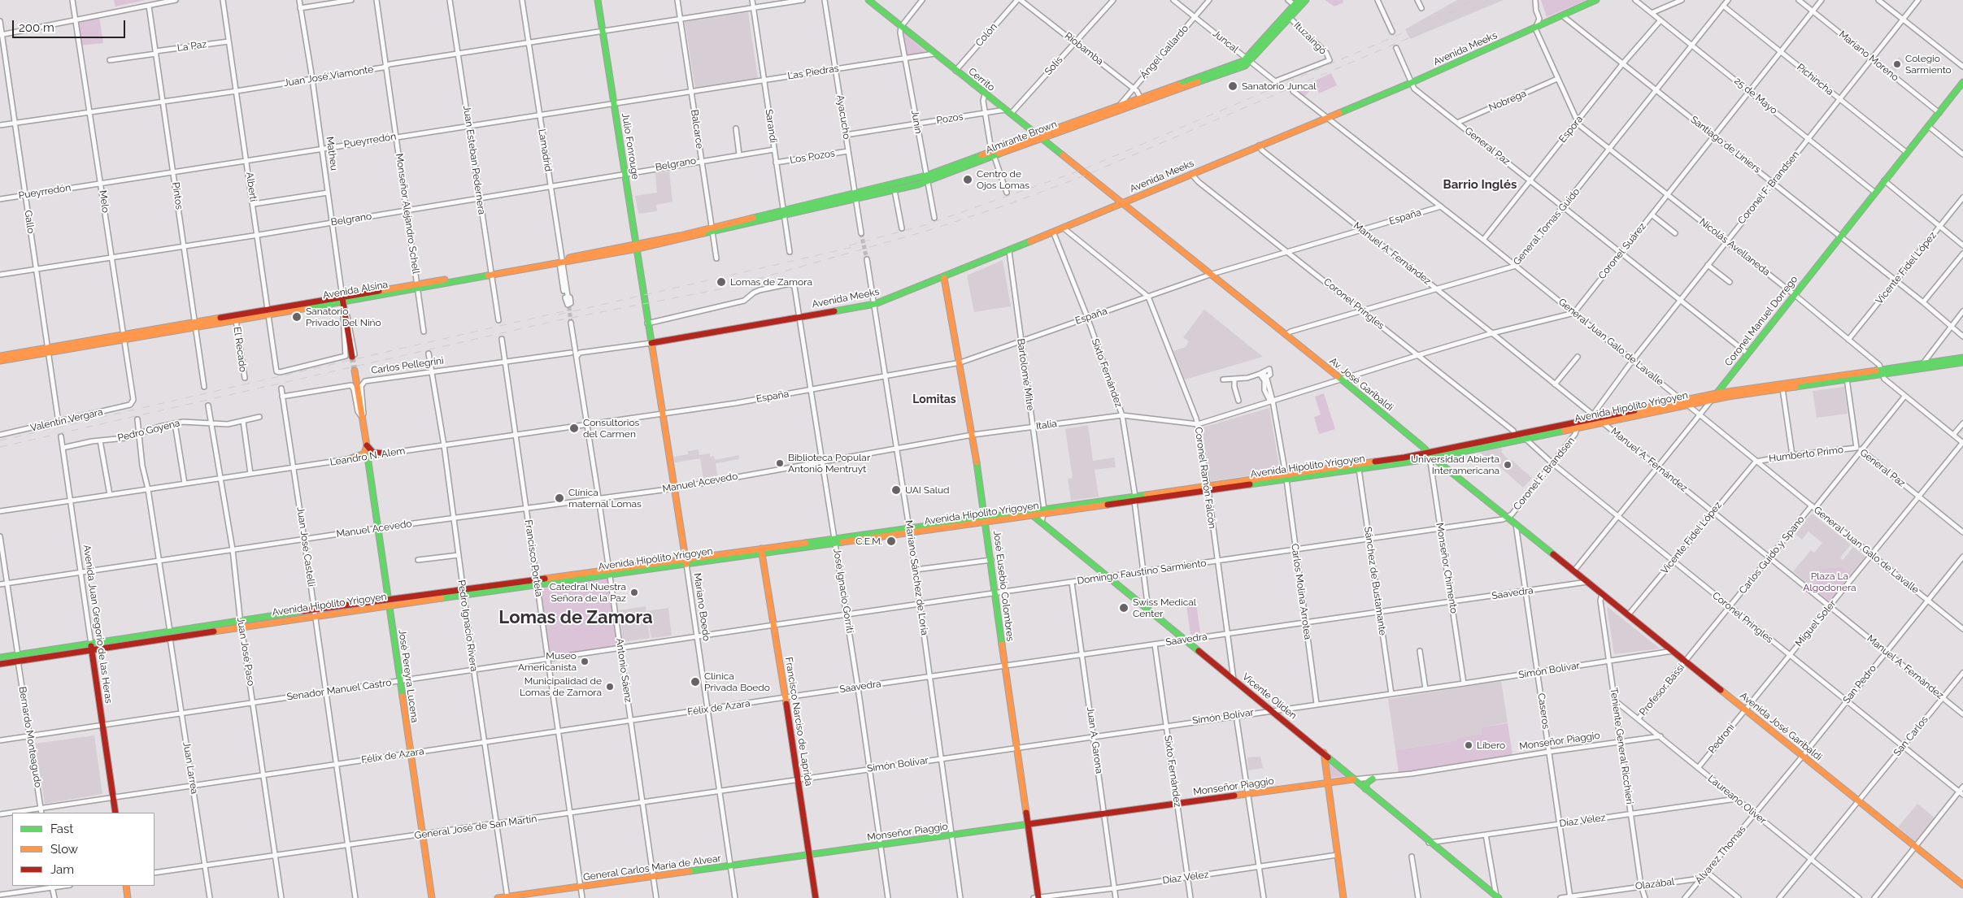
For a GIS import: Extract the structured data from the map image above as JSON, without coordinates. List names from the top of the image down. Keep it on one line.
{"streets":{"main road":["Avenida Meeks","Cerrito","Almirante Brown","Julio Fonrouge","Matheu","Avenida Alsina","Coronel Manuel Dorrego","Av. José Garibaldi","Avenida Hipólito Yrigoyen","José Eusebio Colombres","Mariano Boedo","Avenida Juan Gregorio de las Heras","José Pereyra Lucena","Vicente Oliden","Francisco Narciso de Laprida","Avenida José Garibaldi","Monseñor Piaggio","General Carlos María de Alvear"],"street":["Colón","Ituzaingó","Juncal","La Paz","Riobamba","Ángel Gallardo","Mariano Moreno","Solís","Las Piedras","Juan José Viamonte","Pichincha","25 de Mayo","Nobrega","Ayacucho","Pozos","Junín","Sarandi","Balcarce","Espora","Pueyrredón","Santiago de Liniers","General Paz","Lamadrid","Los Pozos","Juan Esteban Pedernera","Belgrano","Alberti","Coronel F. Brandsen","Pintos","Melo","Monseñor Alejandro Schell","España","Gallo","General Tomas Guido","Nicolás Avellaneda","Coronel Suárez","Manuel A. Fernández","Vicente Fidel López","Coronel Pringles","General Juan Galo de Lavalle","El Recado","Carlos Pellegrini","Sixto Fernández","Bartolomé Mitre","Valentín Vergara","Italia","Pedro Goyena","Humberto Primo","Leandro N. Alem","Coronel Ramón Falcón","Manuel Acevedo","Juan José Castelli","Carlos Guido y Spano","Francisco Portela","Monseñor Chimento","Domingo Faustino Sarmiento","Mariano Sánchez de Loria","Sánchez de Bustamante","José Ignacio Gorriti","Carlos Molina Arrotea","Saavedra","Miguel Soler","Pedro Ignacio Rivera","Juan José Paso","Antonio Sáenz","Simón Bolívar","San Pedro","Senador Manuel Castro","Profesor Bassi","Félix de Azara","Caseros","San Carlos","Bernardo Monteagudo","Pedroni","Juan A. Garona","Teniente General Ricchieri","Juan Larrea","Laureano Oliver","Díaz Vélez","General José de San Martín","Álvarez Thomas","Olazábal"]},"crossings":[["Colón","Riobamba"],["Colón","Cerrito"],["Ituzaingó","Juncal"],["Ituzaingó","Almirante Brown"],["Juncal","Ángel Gallardo"],["Juncal","Almirante Brown"],["La Paz","Alberti"],["La Paz","Pintos"],["Riobamba","Ángel Gallardo"],["Riobamba","Solís"],["Riobamba","Almirante Brown"],["Avenida Meeks","Cerrito"],["Avenida Meeks","Santiago de Liniers"],["Avenida Meeks","General Paz"],["Avenida Meeks","Nicolás Avellaneda"],["Avenida Meeks","Manuel A. Fernández"],["Avenida Meeks","Coronel Pringles"],["Avenida Meeks","General Juan Galo de Lavalle"],["Avenida Meeks","Sixto Fernández"],["Avenida Meeks","Bartolomé Mitre"],["Avenida Meeks","Av. José Garibaldi"],["Avenida Meeks","Coronel Ramón Falcón"],["Avenida Meeks","Mariano Sánchez de Loria"],["Avenida Meeks","José Eusebio Colombres"],["Avenida Meeks","José Ignacio Gorriti"],["Avenida Meeks","Mariano Boedo"],["Ángel Gallardo","Almirante Brown"],["Mariano Moreno","Coronel F. Brandsen"],["Mariano Moreno","Coronel Suárez"],["Mariano Moreno","Coronel Manuel Dorrego"],["Solís","Cerrito"],["Las Piedras","Cerrito"],["Las Piedras","Ayacucho"],["Las Piedras","Junín"],["Las Piedras","Sarandi"],["Las Piedras","Balcarce"],["Las Piedras","Pueyrredón"],["Juan José Viamonte","Sarandi"],["Juan José Viamonte","Balcarce"],["Juan José Viamonte","Julio Fonrouge"],["Juan José Viamonte","Lamadrid"],["Juan José Viamonte","Matheu"],["Juan José Viamonte","Juan Esteban Pedernera"],["Juan José Viamonte","Alberti"],["Juan José Viamonte","Pintos"],["Juan José Viamonte","Melo"],["Juan José Viamonte","Monseñor Alejandro Schell"],["Juan José Viamonte","Gallo"],["Cerrito","Pozos"],["Cerrito","Junín"],["Cerrito","Almirante Brown"],["Cerrito","Av. José Garibaldi"],["Pichincha","Coronel F. Brandsen"],["Pichincha","General Tomas Guido"],["Pichincha","Coronel Suárez"],["Pichincha","Coronel Manuel Dorrego"],["25 de Mayo","Espora"],["25 de Mayo","Coronel F. Brandsen"],["25 de Mayo","General Tomas Guido"],["25 de Mayo","Coronel Suárez"],["25 de Mayo","Coronel Manuel Dorrego"],["Nobrega","General Paz"],["Nobrega","Nicolás Avellaneda"],["Ayacucho","Pozos"],["Ayacucho","Almirante Brown"],["Ayacucho","Los Pozos"],["Pozos","Junín"],["Junín","Almirante Brown"],["Sarandi","Almirante Brown"],["Sarandi","Los Pozos"],["Balcarce","Almirante Brown"],["Balcarce","Pueyrredón"],["Balcarce","Belgrano"],["Balcarce","Avenida Alsina"],["Espora","Santiago de Liniers"],["Espora","General Paz"],["Espora","Nicolás Avellaneda"],["Espora","General Juan Galo de Lavalle"],["Almirante Brown","Avenida Alsina"],["Pueyrredón","Julio Fonrouge"],["Pueyrredón","Lamadrid"],["Pueyrredón","Matheu"],["Pueyrredón","Juan Esteban Pedernera"],["Pueyrredón","Alberti"],["Pueyrredón","Pintos"],["Pueyrredón","Melo"],["Pueyrredón","Monseñor Alejandro Schell"],["Pueyrredón","Gallo"],["Santiago de Liniers","Coronel F. Brandsen"],["Santiago de Liniers","General Tomas Guido"],["Santiago de Liniers","Coronel Suárez"],["Santiago de Liniers","Vicente Fidel López"],["Santiago de Liniers","Coronel Manuel Dorrego"],["Julio Fonrouge","Belgrano"],["Julio Fonrouge","Avenida Alsina"],["Julio Fonrouge","Mariano Boedo"],["General Paz","Coronel F. Brandsen"],["General Paz","General Tomas Guido"],["General Paz","Coronel Suárez"],["General Paz","Coronel Manuel Dorrego"],["General Paz","Avenida Hipólito Yrigoyen"],["General Paz","Humberto Primo"],["General Paz","Carlos Guido y Spano"],["General Paz","Miguel Soler"],["Lamadrid","Belgrano"],["Lamadrid","Avenida Alsina"],["Matheu","Belgrano"],["Matheu","Alberti"],["Matheu","Avenida Alsina"],["Juan Esteban Pedernera","Belgrano"],["Juan Esteban Pedernera","Avenida Alsina"],["Belgrano","Alberti"],["Belgrano","Pintos"],["Belgrano","Melo"],["Belgrano","Monseñor Alejandro Schell"],["Belgrano","Gallo"],["Alberti","Avenida Alsina"],["Coronel F. Brandsen","Nicolás Avellaneda"],["Coronel F. Brandsen","Manuel A. Fernández"],["Coronel F. Brandsen","Coronel Pringles"],["Coronel F. Brandsen","General Juan Galo de Lavalle"],["Coronel F. Brandsen","Av. José Garibaldi"],["Coronel F. Brandsen","Avenida Hipólito Yrigoyen"],["Coronel F. Brandsen","Domingo Faustino Sarmiento"],["Pintos","Avenida Alsina"],["Melo","Avenida Alsina"],["Melo","Valentín Vergara"],["Monseñor Alejandro Schell","Avenida Alsina"],["España","Manuel A. Fernández"],["España","Coronel Pringles"],["España","General Juan Galo de Lavalle"],["España","Sixto Fernández"],["España","Bartolomé Mitre"],["España","Av. José Garibaldi"],["España","Leandro N. Alem"],["España","Coronel Ramón Falcón"],["España","Mariano Sánchez de Loria"],["España","José Eusebio Colombres"],["España","José Ignacio Gorriti"],["Gallo","Avenida Alsina"],["Gallo","Valentín Vergara"],["General Tomas Guido","Nicolás Avellaneda"],["General Tomas Guido","Manuel A. Fernández"],["General Tomas Guido","Coronel Pringles"],["General Tomas Guido","General Juan Galo de Lavalle"],["General Tomas Guido","Av. José Garibaldi"],["Nicolás Avellaneda","Coronel Suárez"],["Nicolás Avellaneda","Vicente Fidel López"],["Nicolás Avellaneda","Coronel Manuel Dorrego"],["Nicolás Avellaneda","Avenida Hipólito Yrigoyen"],["Nicolás Avellaneda","Carlos Guido y Spano"],["Nicolás Avellaneda","Miguel Soler"],["Coronel Suárez","General Juan Galo de Lavalle"],["Manuel A. Fernández","Vicente Fidel López"],["Manuel A. Fernández","Coronel Manuel Dorrego"],["Manuel A. Fernández","Avenida Hipólito Yrigoyen"],["Manuel A. Fernández","Carlos Guido y Spano"],["Manuel A. Fernández","Miguel Soler"],["Manuel A. Fernández","San Pedro"],["Manuel A. Fernández","San Carlos"],["Vicente Fidel López","Coronel Pringles"],["Vicente Fidel López","General Juan Galo de Lavalle"],["Vicente Fidel López","Humberto Primo"],["Vicente Fidel López","Avenida José Garibaldi"],["Avenida Alsina","El Recado"],["Coronel Pringles","Coronel Manuel Dorrego"],["Coronel Pringles","Avenida Hipólito Yrigoyen"],["Coronel Pringles","Carlos Guido y Spano"],["Coronel Pringles","Miguel Soler"],["Coronel Pringles","San Pedro"],["Coronel Pringles","San Carlos"],["Coronel Manuel Dorrego","General Juan Galo de Lavalle"],["Coronel Manuel Dorrego","Av. José Garibaldi"],["Coronel Manuel Dorrego","Avenida Hipólito Yrigoyen"],["General Juan Galo de Lavalle","Avenida Hipólito Yrigoyen"],["General Juan Galo de Lavalle","Humberto Primo"],["General Juan Galo de Lavalle","Carlos Guido y Spano"],["General Juan Galo de Lavalle","Miguel Soler"],["General Juan Galo de Lavalle","San Pedro"],["Carlos Pellegrini","Francisco Portela"],["Carlos Pellegrini","Pedro Ignacio Rivera"],["Sixto Fernández","Avenida Hipólito Yrigoyen"],["Sixto Fernández","Italia"],["Sixto Fernández","Domingo Faustino Sarmiento"],["Sixto Fernández","Saavedra"],["Sixto Fernández","Simón Bolívar"],["Sixto Fernández","Vicente Oliden"],["Sixto Fernández","Monseñor Piaggio"],["Sixto Fernández","Díaz Vélez"],["Bartolomé Mitre","Avenida Hipólito Yrigoyen"],["Bartolomé Mitre","Italia"],["Bartolomé Mitre","Vicente Oliden"],["Av. José Garibaldi","Avenida Hipólito Yrigoyen"],["Av. José Garibaldi","Italia"],["Av. José Garibaldi","Monseñor Chimento"],["Av. José Garibaldi","Domingo Faustino Sarmiento"],["Av. José Garibaldi","Saavedra"],["Av. José Garibaldi","Caseros"],["Av. José Garibaldi","Avenida José Garibaldi"],["Avenida Hipólito Yrigoyen","Coronel Ramón Falcón"],["Avenida Hipólito Yrigoyen","Juan José Castelli"],["Avenida Hipólito Yrigoyen","Francisco Portela"],["Avenida Hipólito Yrigoyen","Monseñor Chimento"],["Avenida Hipólito Yrigoyen","Mariano Sánchez de Loria"],["Avenida Hipólito Yrigoyen","Sánchez de Bustamante"],["Avenida Hipólito Yrigoyen","José Eusebio Colombres"],["Avenida Hipólito Yrigoyen","José Ignacio Gorriti"],["Avenida Hipólito Yrigoyen","Carlos Molina Arrotea"],["Avenida Hipólito Yrigoyen","Mariano Boedo"],["Avenida Hipólito Yrigoyen","Avenida Juan Gregorio de las Heras"],["Avenida Hipólito Yrigoyen","Pedro Ignacio Rivera"],["Avenida Hipólito Yrigoyen","Juan José Paso"],["Avenida Hipólito Yrigoyen","Antonio Sáenz"],["Avenida Hipólito Yrigoyen","José Pereyra Lucena"],["Avenida Hipólito Yrigoyen","Vicente Oliden"],["Avenida Hipólito Yrigoyen","Francisco Narciso de Laprida"],["Avenida Hipólito Yrigoyen","Bernardo Monteagudo"],["Avenida Hipólito Yrigoyen","Juan Larrea"],["Italia","Coronel Ramón Falcón"],["Italia","Manuel Acevedo"],["Italia","Mariano Sánchez de Loria"],["Italia","José Eusebio Colombres"],["Italia","José Ignacio Gorriti"],["Italia","Carlos Molina Arrotea"],["Pedro Goyena","Avenida Juan Gregorio de las Heras"],["Pedro Goyena","Juan José Paso"],["Pedro Goyena","Juan Larrea"],["Leandro N. Alem","Juan José Castelli"],["Leandro N. Alem","Francisco Portela"],["Leandro N. Alem","Mariano Boedo"],["Leandro N. Alem","Avenida Juan Gregorio de las Heras"],["Leandro N. Alem","Pedro Ignacio Rivera"],["Leandro N. Alem","Juan José Paso"],["Leandro N. Alem","Antonio Sáenz"],["Leandro N. Alem","José Pereyra Lucena"],["Leandro N. Alem","Juan Larrea"],["Coronel Ramón Falcón","Domingo Faustino Sarmiento"],["Coronel Ramón Falcón","Saavedra"],["Coronel Ramón Falcón","Vicente Oliden"],["Manuel Acevedo","Juan José Castelli"],["Manuel Acevedo","Francisco Portela"],["Manuel Acevedo","Mariano Boedo"],["Manuel Acevedo","Avenida Juan Gregorio de las Heras"],["Manuel Acevedo","Pedro Ignacio Rivera"],["Manuel Acevedo","Juan José Paso"],["Manuel Acevedo","Antonio Sáenz"],["Manuel Acevedo","José Pereyra Lucena"],["Manuel Acevedo","Bernardo Monteagudo"],["Manuel Acevedo","Juan Larrea"],["Juan José Castelli","Senador Manuel Castro"],["Juan José Castelli","Félix de Azara"],["Juan José Castelli","General José de San Martín"],["Carlos Guido y Spano","Profesor Bassi"],["Carlos Guido y Spano","Avenida José Garibaldi"],["Francisco Portela","Senador Manuel Castro"],["Francisco Portela","Félix de Azara"],["Francisco Portela","General José de San Martín"],["Francisco Portela","General Carlos María de Alvear"],["Monseñor Chimento","Domingo Faustino Sarmiento"],["Monseñor Chimento","Saavedra"],["Monseñor Chimento","Simón Bolívar"],["Domingo Faustino Sarmiento","Mariano Sánchez de Loria"],["Domingo Faustino Sarmiento","Sánchez de Bustamante"],["Domingo Faustino Sarmiento","José Eusebio Colombres"],["Domingo Faustino Sarmiento","José Ignacio Gorriti"],["Domingo Faustino Sarmiento","Carlos Molina Arrotea"],["Domingo Faustino Sarmiento","Senador Manuel Castro"],["Domingo Faustino Sarmiento","Vicente Oliden"],["Domingo Faustino Sarmiento","Francisco Narciso de Laprida"],["Domingo Faustino Sarmiento","Juan A. Garona"],["Mariano Sánchez de Loria","Saavedra"],["Mariano Sánchez de Loria","Simón Bolívar"],["Mariano Sánchez de Loria","Monseñor Piaggio"],["Sánchez de Bustamante","Saavedra"],["Sánchez de Bustamante","Simón Bolívar"],["José Eusebio Colombres","Saavedra"],["José Eusebio Colombres","Simón Bolívar"],["José Eusebio Colombres","Monseñor Piaggio"],["José Eusebio Colombres","Díaz Vélez"],["José Ignacio Gorriti","Saavedra"],["José Ignacio Gorriti","Mariano Boedo"],["José Ignacio Gorriti","Simón Bolívar"],["José Ignacio Gorriti","Monseñor Piaggio"],["Carlos Molina Arrotea","Saavedra"],["Carlos Molina Arrotea","Simón Bolívar"],["Saavedra","Vicente Oliden"],["Saavedra","Félix de Azara"],["Saavedra","Caseros"],["Saavedra","Francisco Narciso de Laprida"],["Saavedra","Avenida José Garibaldi"],["Saavedra","Juan A. Garona"],["Mariano Boedo","Senador Manuel Castro"],["Mariano Boedo","Félix de Azara"],["Mariano Boedo","General José de San Martín"],["Mariano Boedo","General Carlos María de Alvear"],["Miguel Soler","Avenida José Garibaldi"],["Miguel Soler","Pedroni"],["Avenida Juan Gregorio de las Heras","Senador Manuel Castro"],["Avenida Juan Gregorio de las Heras","Félix de Azara"],["Pedro Ignacio Rivera","Senador Manuel Castro"],["Pedro Ignacio Rivera","Félix de Azara"],["Pedro Ignacio Rivera","General José de San Martín"],["Pedro Ignacio Rivera","General Carlos María de Alvear"],["Juan José Paso","Senador Manuel Castro"],["Juan José Paso","Félix de Azara"],["Juan José Paso","General José de San Martín"],["Antonio Sáenz","Senador Manuel Castro"],["Antonio Sáenz","Félix de Azara"],["Antonio Sáenz","General José de San Martín"],["Antonio Sáenz","General Carlos María de Alvear"],["Simón Bolívar","Vicente Oliden"],["Simón Bolívar","Caseros"],["Simón Bolívar","Francisco Narciso de Laprida"],["Simón Bolívar","Avenida José Garibaldi"],["Simón Bolívar","Juan A. Garona"],["Simón Bolívar","Teniente General Ricchieri"],["Simón Bolívar","General José de San Martín"],["José Pereyra Lucena","Senador Manuel Castro"],["José Pereyra Lucena","Félix de Azara"],["José Pereyra Lucena","General José de San Martín"],["San Pedro","Avenida José Garibaldi"],["San Pedro","Álvarez Thomas"],["Senador Manuel Castro","Francisco Narciso de Laprida"],["Senador Manuel Castro","Bernardo Monteagudo"],["Senador Manuel Castro","Juan Larrea"],["Profesor Bassi","Avenida José Garibaldi"],["Profesor Bassi","Laureano Oliver"],["Vicente Oliden","Monseñor Piaggio"],["Vicente Oliden","Díaz Vélez"],["Félix de Azara","Francisco Narciso de Laprida"],["Félix de Azara","Bernardo Monteagudo"],["Félix de Azara","Juan Larrea"],["Caseros","Monseñor Piaggio"],["Caseros","Díaz Vélez"],["Caseros","Olazábal"],["Francisco Narciso de Laprida","Monseñor Piaggio"],["Francisco Narciso de Laprida","General José de San Martín"],["Francisco Narciso de Laprida","General Carlos María de Alvear"],["Avenida José Garibaldi","San Carlos"],["Avenida José Garibaldi","Pedroni"],["Avenida José Garibaldi","Teniente General Ricchieri"],["Avenida José Garibaldi","Álvarez Thomas"],["San Carlos","Laureano Oliver"],["Pedroni","Laureano Oliver"],["Juan A. Garona","Monseñor Piaggio"],["Juan A. Garona","Díaz Vélez"],["Monseñor Piaggio","Teniente General Ricchieri"],["Monseñor Piaggio","Laureano Oliver"],["Monseñor Piaggio","General Carlos María de Alvear"],["Teniente General Ricchieri","Laureano Oliver"],["Teniente General Ricchieri","Díaz Vélez"],["Teniente General Ricchieri","Olazábal"],["Juan Larrea","General José de San Martín"],["Laureano Oliver","Díaz Vélez"],["Laureano Oliver","Álvarez Thomas"],["Álvarez Thomas","Olazábal"]],"districts":["Barrio Inglés","Lomitas","Lomas de Zamora"],"parks":["Plaza La Algodonera"],"places":["Colegio Sarmiento","Sanatorio Juncal","Centro de Ojos Lomas","Lomas de Zamora","Sanatorio Privado Del Nińo","Consultorios del Carmen","Biblioteca Popular Antonio Mentruyt","Universidad Abierta Interamericana","UAI Salud","Clínica maternal Lomas","C.E.M.","Catedral Nuestra Señora de la Paz","Swiss Medical Center","Museo Americanista","Clinica Privada Boedo","Municipalidad de Lomas de Zamora","Líbero"],"legend":["Fast","Slow","Jam"],"scale_bar":"200 m"}
